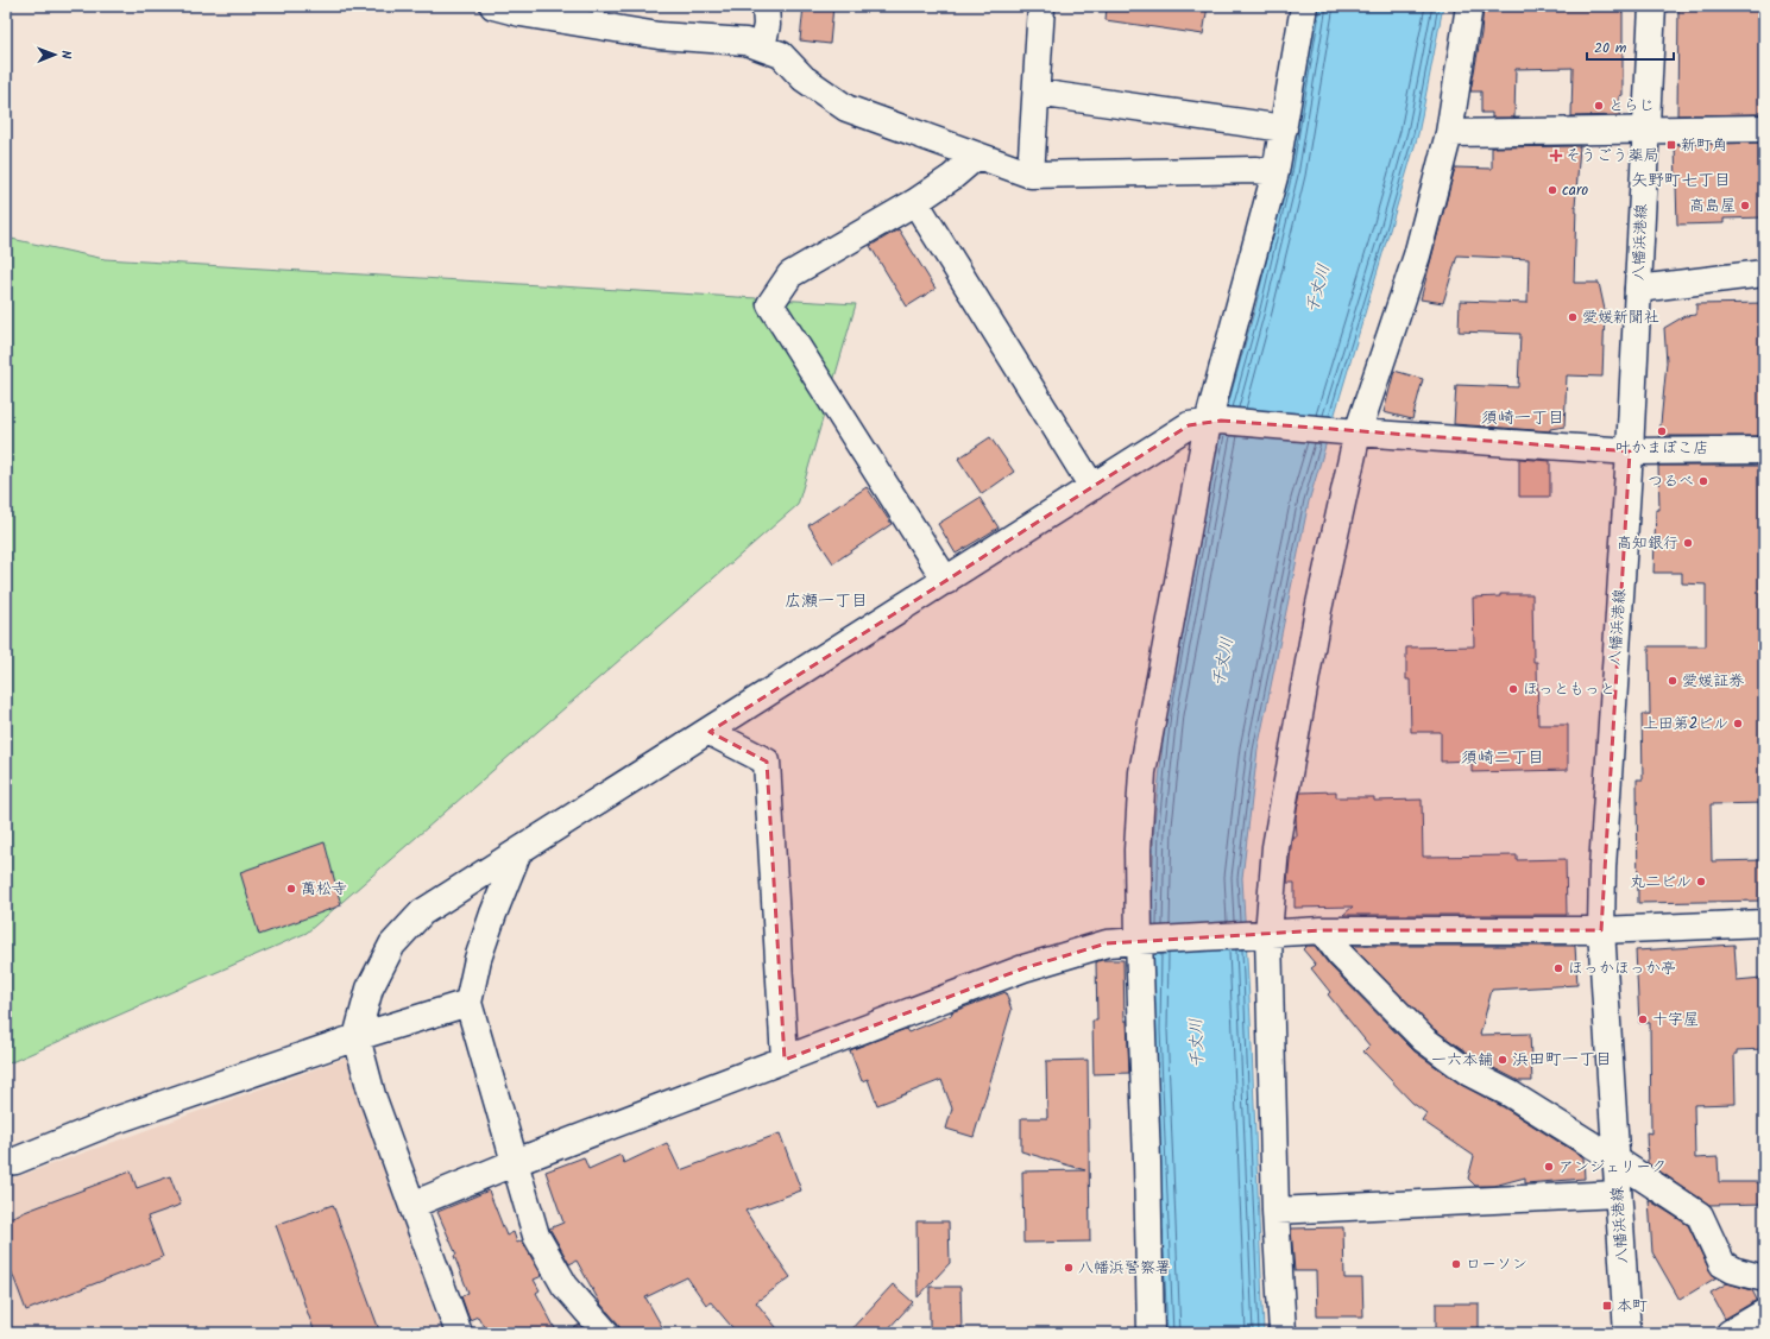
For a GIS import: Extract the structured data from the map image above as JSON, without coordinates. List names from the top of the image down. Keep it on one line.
{"streets":{"street":["八幡浜港線"]},"districts":["矢野町七丁目","須崎一丁目","広瀬一丁目","須崎二丁目","浜田町一丁目"],"water":["千丈川"],"places":{"other":["とらじ","caro","高島屋","愛媛新聞社","叶かまぼこ店","つるべ","高知銀行","愛媛証券","ほっともっと","上田第2ビル","丸二ビル","萬松寺","ほっかほっか亭","十字屋","一六本舗","アンジェリーク","ローソン","八幡浜警察署"],"transit":["新町角","本町"],"health":["そうごう薬局"]},"scale_bar":"20 m","north":"right"}
